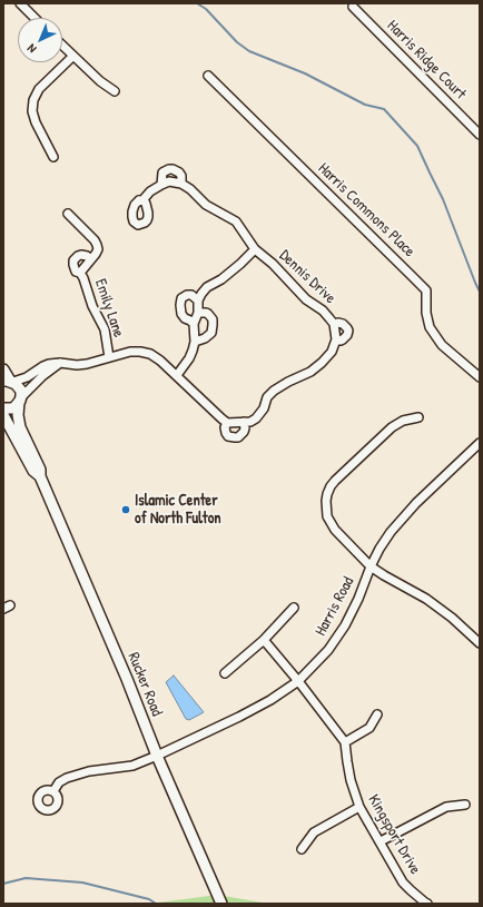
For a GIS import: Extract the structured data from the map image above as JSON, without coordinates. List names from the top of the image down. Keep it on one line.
{"streets":{"main road":["Rucker Road"],"street":["Harris Ridge Court","Harris Commons Place","Dennis Drive","Emily Lane","Harris Road","Kingsport Drive"]},"crossings":[["Harris Road","Rucker Road"]],"places":["Islamic Center of North Fulton"],"north":"bottom left"}
